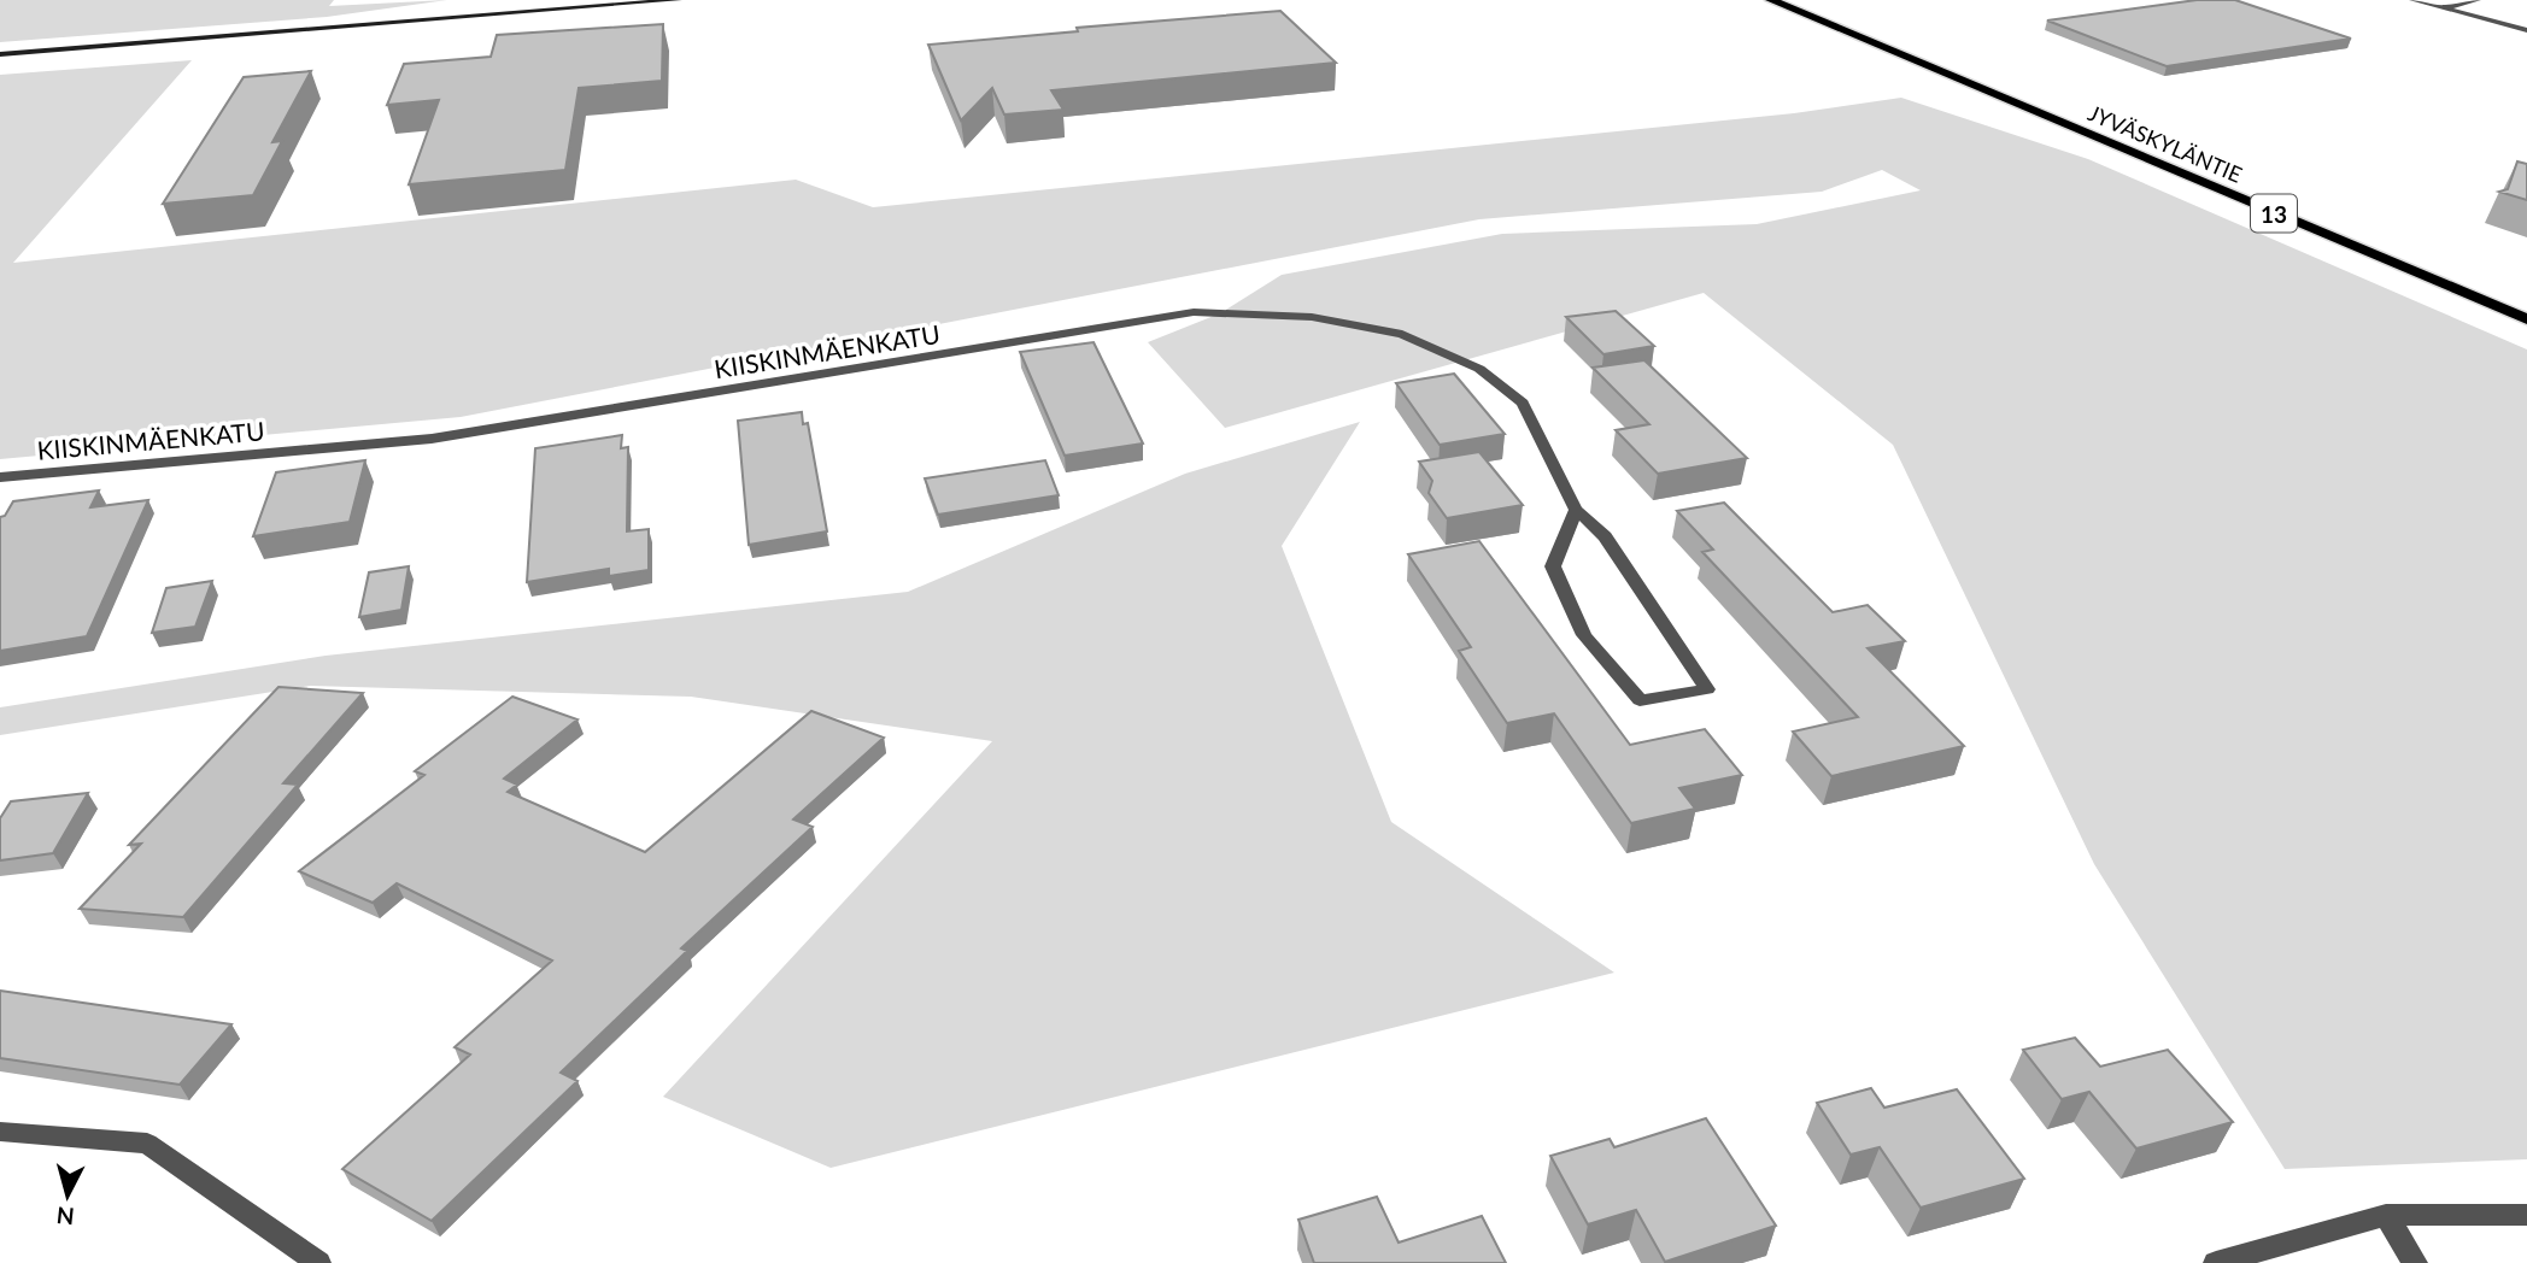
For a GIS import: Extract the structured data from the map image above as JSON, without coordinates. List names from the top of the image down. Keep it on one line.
{"streets":{"highway":["JYVÄSKYLÄNTIE","13"],"street":["KIISKINMÄENKATU"]},"north":"bottom"}
